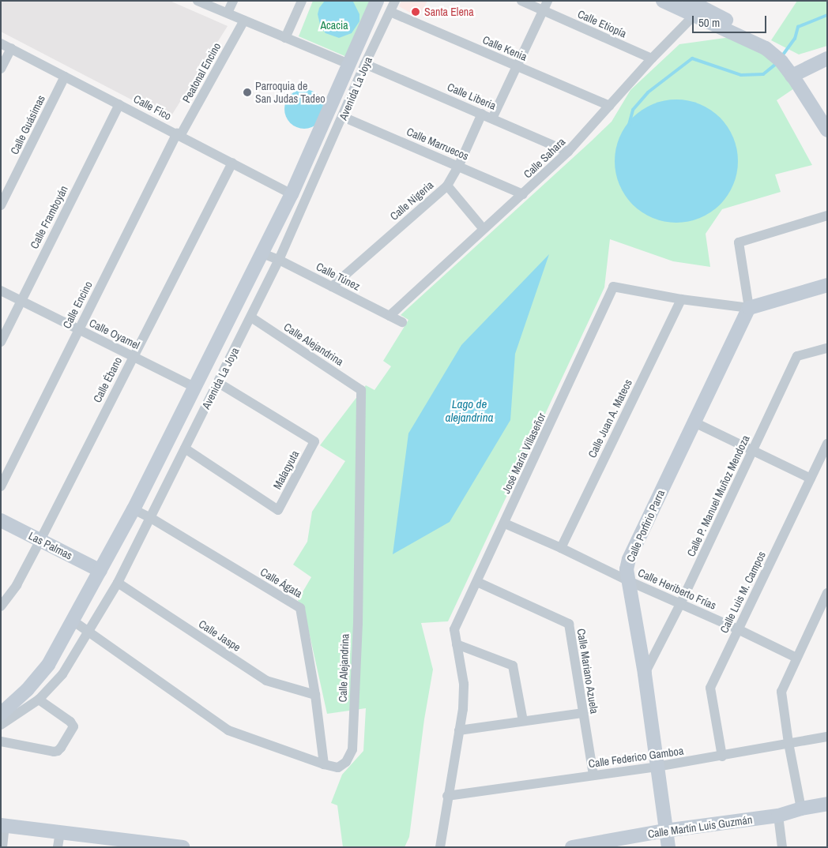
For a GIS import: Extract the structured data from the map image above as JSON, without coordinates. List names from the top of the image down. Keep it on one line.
{"streets":{"street":["Calle Etiopía","Calle Kenia","Peatonal Encino","Avenida La Joya","Calle Liberia","Calle Fico","Calle Guásimas","Calle Marruecos","Calle Sahara","Calle Nigeria","Calle Framboyán","Calle Túnez","Calle Encino","Calle Oyamel","Calle Alejandrina","Calle Ébano","Calle Juan A. Mateos","José María Villaseñor","Malaqyuta","Calle P. Manuel Muñoz Mendoza","Calle Porfirio Parra","Las Palmas","Calle Ágata","Calle Heriberto Frías","Calle Luis M. Campos","Calle Jaspe","Calle Mariano Azuela","Calle Federico Gamboa","Calle Martín Luis Guzmán"]},"crossings":[["Calle Etiopía","Calle Sahara"],["Calle Kenia","Avenida La Joya"],["Calle Kenia","Calle Sahara"],["Peatonal Encino","Calle Fico"],["Peatonal Encino","Calle Encino"],["Avenida La Joya","Calle Liberia"],["Avenida La Joya","Calle Fico"],["Avenida La Joya","Calle Marruecos"],["Avenida La Joya","Calle Túnez"],["Avenida La Joya","Calle Oyamel"],["Avenida La Joya","Calle Alejandrina"],["Avenida La Joya","Malaqyuta"],["Avenida La Joya","Las Palmas"],["Avenida La Joya","Calle Ágata"],["Avenida La Joya","Calle Jaspe"],["Calle Liberia","Calle Sahara"],["Calle Liberia","Calle Nigeria"],["Calle Fico","Calle Guásimas"],["Calle Fico","Calle Framboyán"],["Calle Fico","Calle Encino"],["Calle Fico","Calle Ébano"],["Calle Marruecos","Calle Sahara"],["Calle Marruecos","Calle Nigeria"],["Calle Sahara","Calle Túnez"],["Calle Nigeria","Calle Túnez"],["Calle Framboyán","Calle Oyamel"],["Calle Encino","Calle Oyamel"],["Calle Oyamel","Calle Ébano"],["Calle Alejandrina","Calle Ágata"],["Calle Ébano","Las Palmas"],["Calle Juan A. Mateos","José María Villaseñor"],["Calle Juan A. Mateos","Calle Heriberto Frías"],["José María Villaseñor","Calle Heriberto Frías"],["José María Villaseñor","Calle Mariano Azuela"],["Calle P. Manuel Muñoz Mendoza","Calle Porfirio Parra"],["Calle P. Manuel Muñoz Mendoza","Calle Heriberto Frías"],["Calle Porfirio Parra","Calle Heriberto Frías"],["Calle Porfirio Parra","Calle Federico Gamboa"],["Calle Porfirio Parra","Calle Martín Luis Guzmán"],["Calle Ágata","Calle Jaspe"],["Calle Heriberto Frías","Calle Luis M. Campos"],["Calle Luis M. Campos","Calle Federico Gamboa"],["Calle Mariano Azuela","Calle Federico Gamboa"]],"water":["Lago de alejandrina"],"parks":["Acacia"],"places":["Santa Elena","Parroquia de San Judas Tadeo"],"scale_bar":"50 m"}
